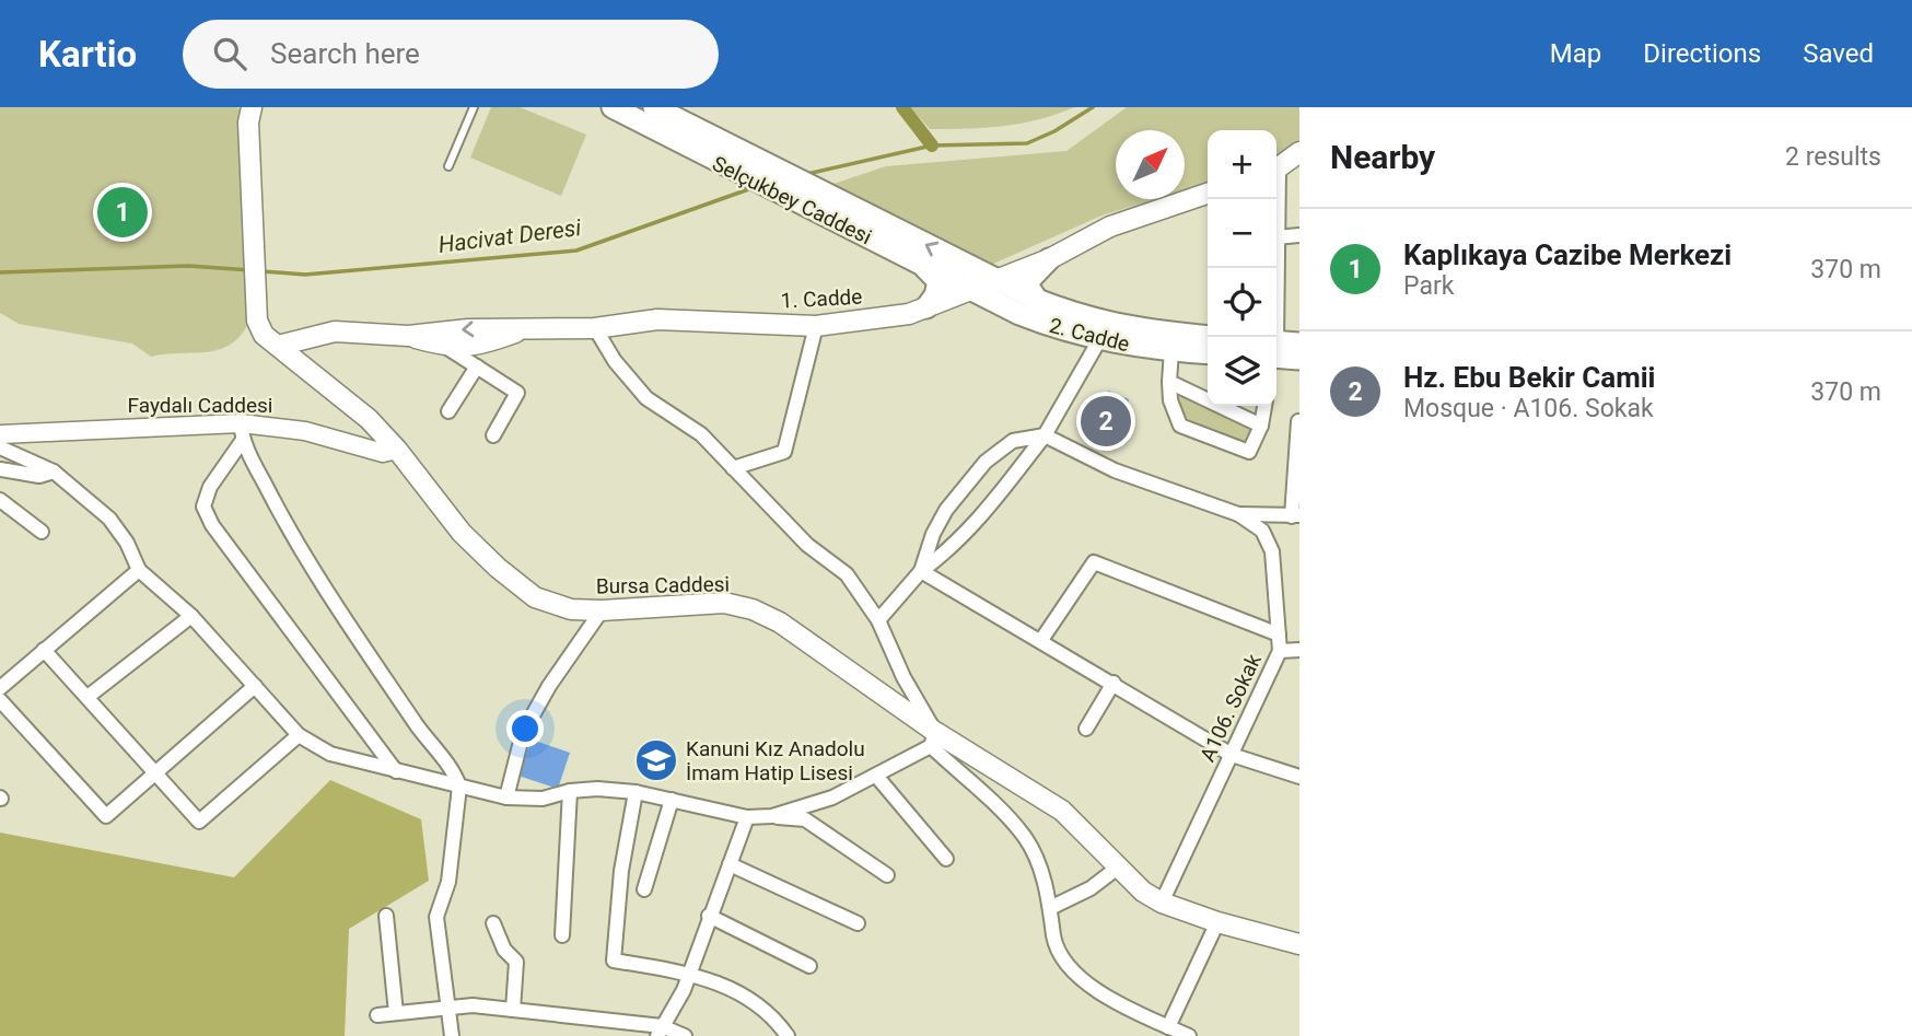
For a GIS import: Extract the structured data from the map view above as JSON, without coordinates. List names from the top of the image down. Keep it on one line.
{"streets":{"main road":["Selçukbey Caddesi","1. Cadde","2. Cadde","Bursa Caddesi"],"street":["Faydalı Caddesi","A106. Sokak"]},"crossings":[["Selçukbey Caddesi","1. Cadde"],["Selçukbey Caddesi","2. Cadde"],["1. Cadde","2. Cadde"],["Faydalı Caddesi","Bursa Caddesi"],["Bursa Caddesi","A106. Sokak"]],"water":["Hacivat Deresi"],"places":{"school or university":["Kanuni Kız Anadolu İmam Hatip Lisesi"]},"north":"top right","page":{"header":"Kartio","search":"Search here","nav":["Map","Directions","Saved"],"heading":["Nearby","2 results"],"map_buttons":["+","−"],"pins":["1","2"],"list":[{"mark":"1","name":"Kaplıkaya Cazibe Merkezi","note":"Park","value":"370 m"},{"mark":"2","name":"Hz. Ebu Bekir Camii","note":"Mosque · A106. Sokak","value":"370 m"}]}}
